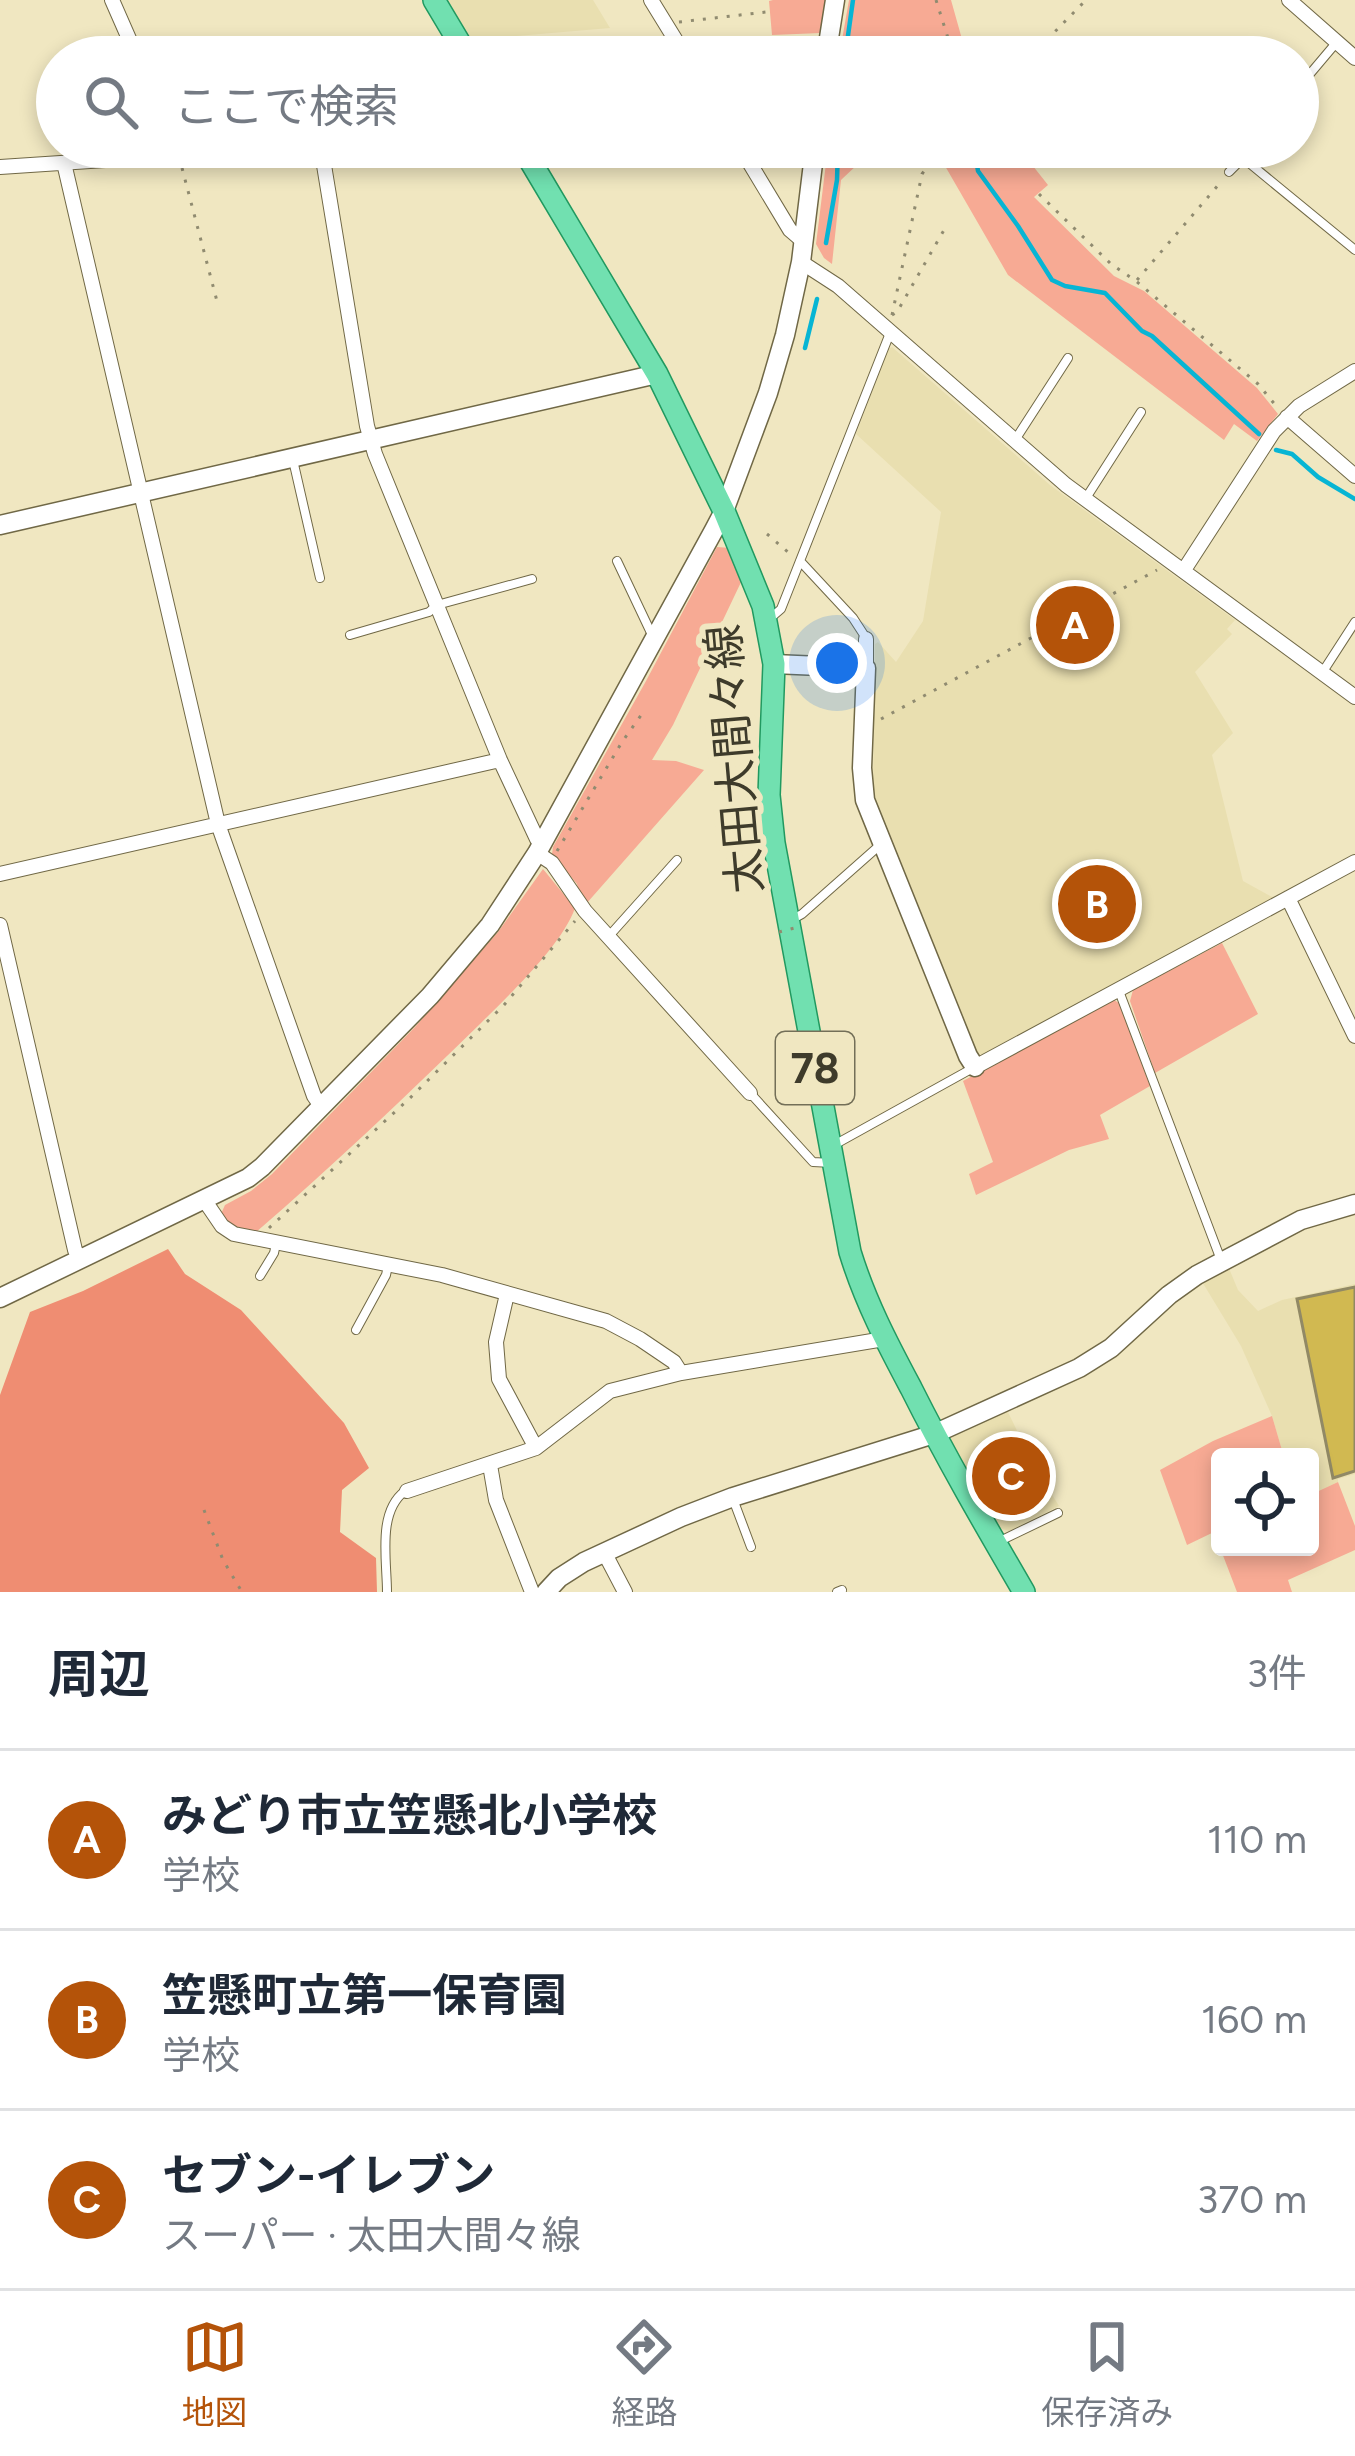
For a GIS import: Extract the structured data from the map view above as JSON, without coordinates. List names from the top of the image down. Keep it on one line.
{"streets":{"main road":["太田大間々線","78"]},"page":{"search":"ここで検索","pins":["A","B","C"],"heading":["周辺","3件"],"list":[{"mark":"A","name":"みどり市立笠懸北小学校","note":"学校","value":"110 m"},{"mark":"B","name":"笠懸町立第一保育園","note":"学校","value":"160 m"},{"mark":"C","name":"セブン-イレブン","note":"スーパー · 太田大間々線","value":"370 m"}],"nav":["地図","経路","保存済み"]}}
